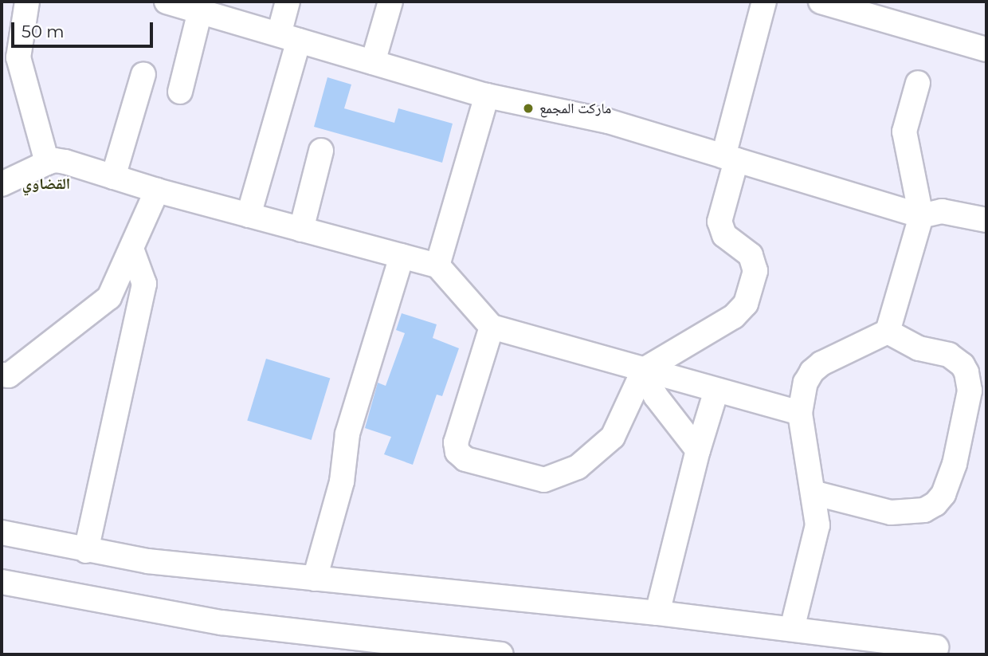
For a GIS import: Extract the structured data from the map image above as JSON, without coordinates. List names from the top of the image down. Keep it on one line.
{"districts":["القضاوي"],"places":["ماركت المجمع"],"scale_bar":"50 m"}
